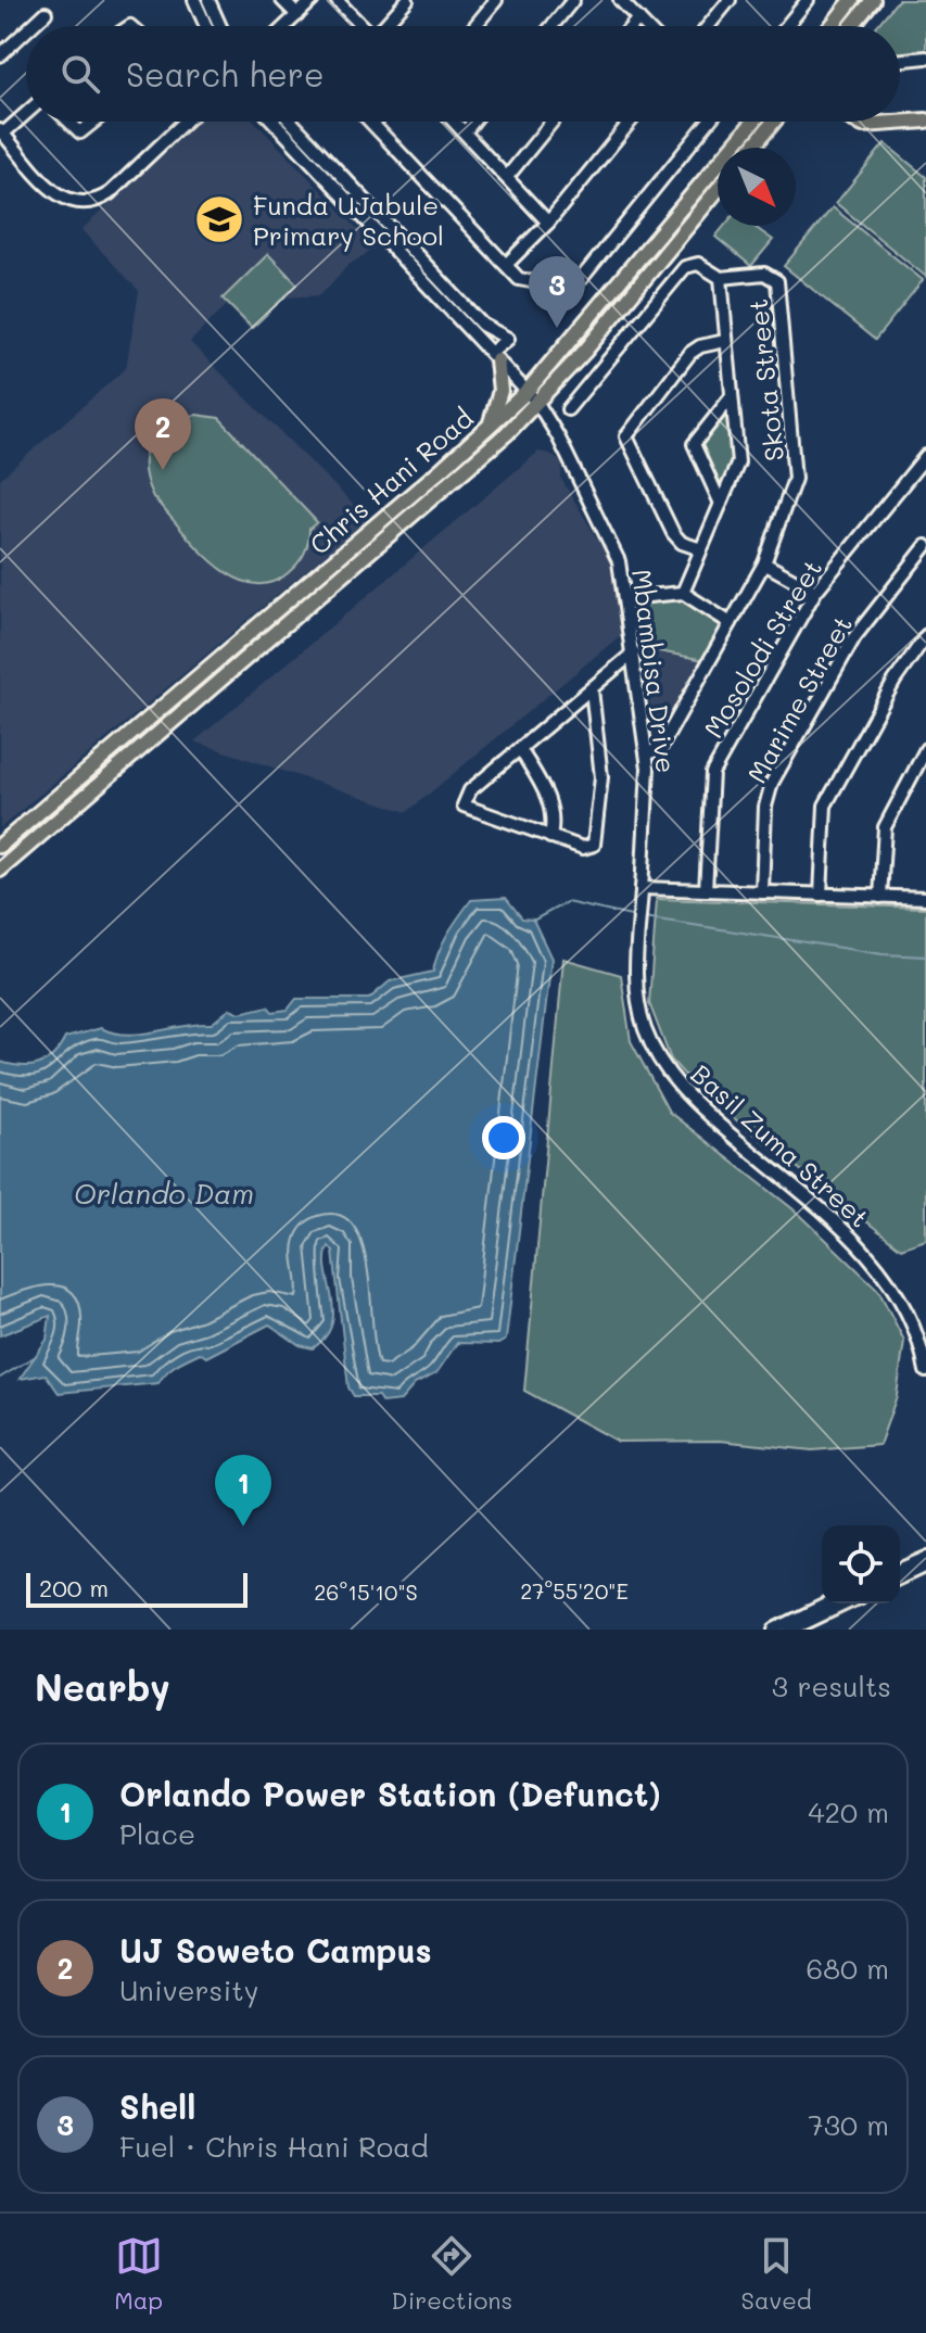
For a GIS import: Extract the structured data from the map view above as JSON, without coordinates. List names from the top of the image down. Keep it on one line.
{"streets":{"main road":["Chris Hani Road"],"street":["Skota Street","Mosolodi Street","Mbambisa Drive","Marime Street","Basil Zuma Street"]},"crossings":[["Skota Street","Mbambisa Drive"],["Chris Hani Road","Mbambisa Drive"],["Mbambisa Drive","Basil Zuma Street"]],"water":["Orlando Dam"],"places":{"school or university":["Funda UJabule Primary School"]},"scale_bar":"200 m","north":"bottom right","page":{"search":"Search here","pins":["3","2","1"],"scale":"200 m","heading":["Nearby","3 results"],"list":[{"mark":"1","name":"Orlando Power Station (Defunct)","note":"Place","value":"420 m"},{"mark":"2","name":"UJ Soweto Campus","note":"University","value":"680 m"},{"mark":"3","name":"Shell","note":"Fuel · Chris Hani Road","value":"730 m"}],"nav":["Map","Directions","Saved"]},"coordinates":["27°55'20\"E","26°15'10\"S"]}
